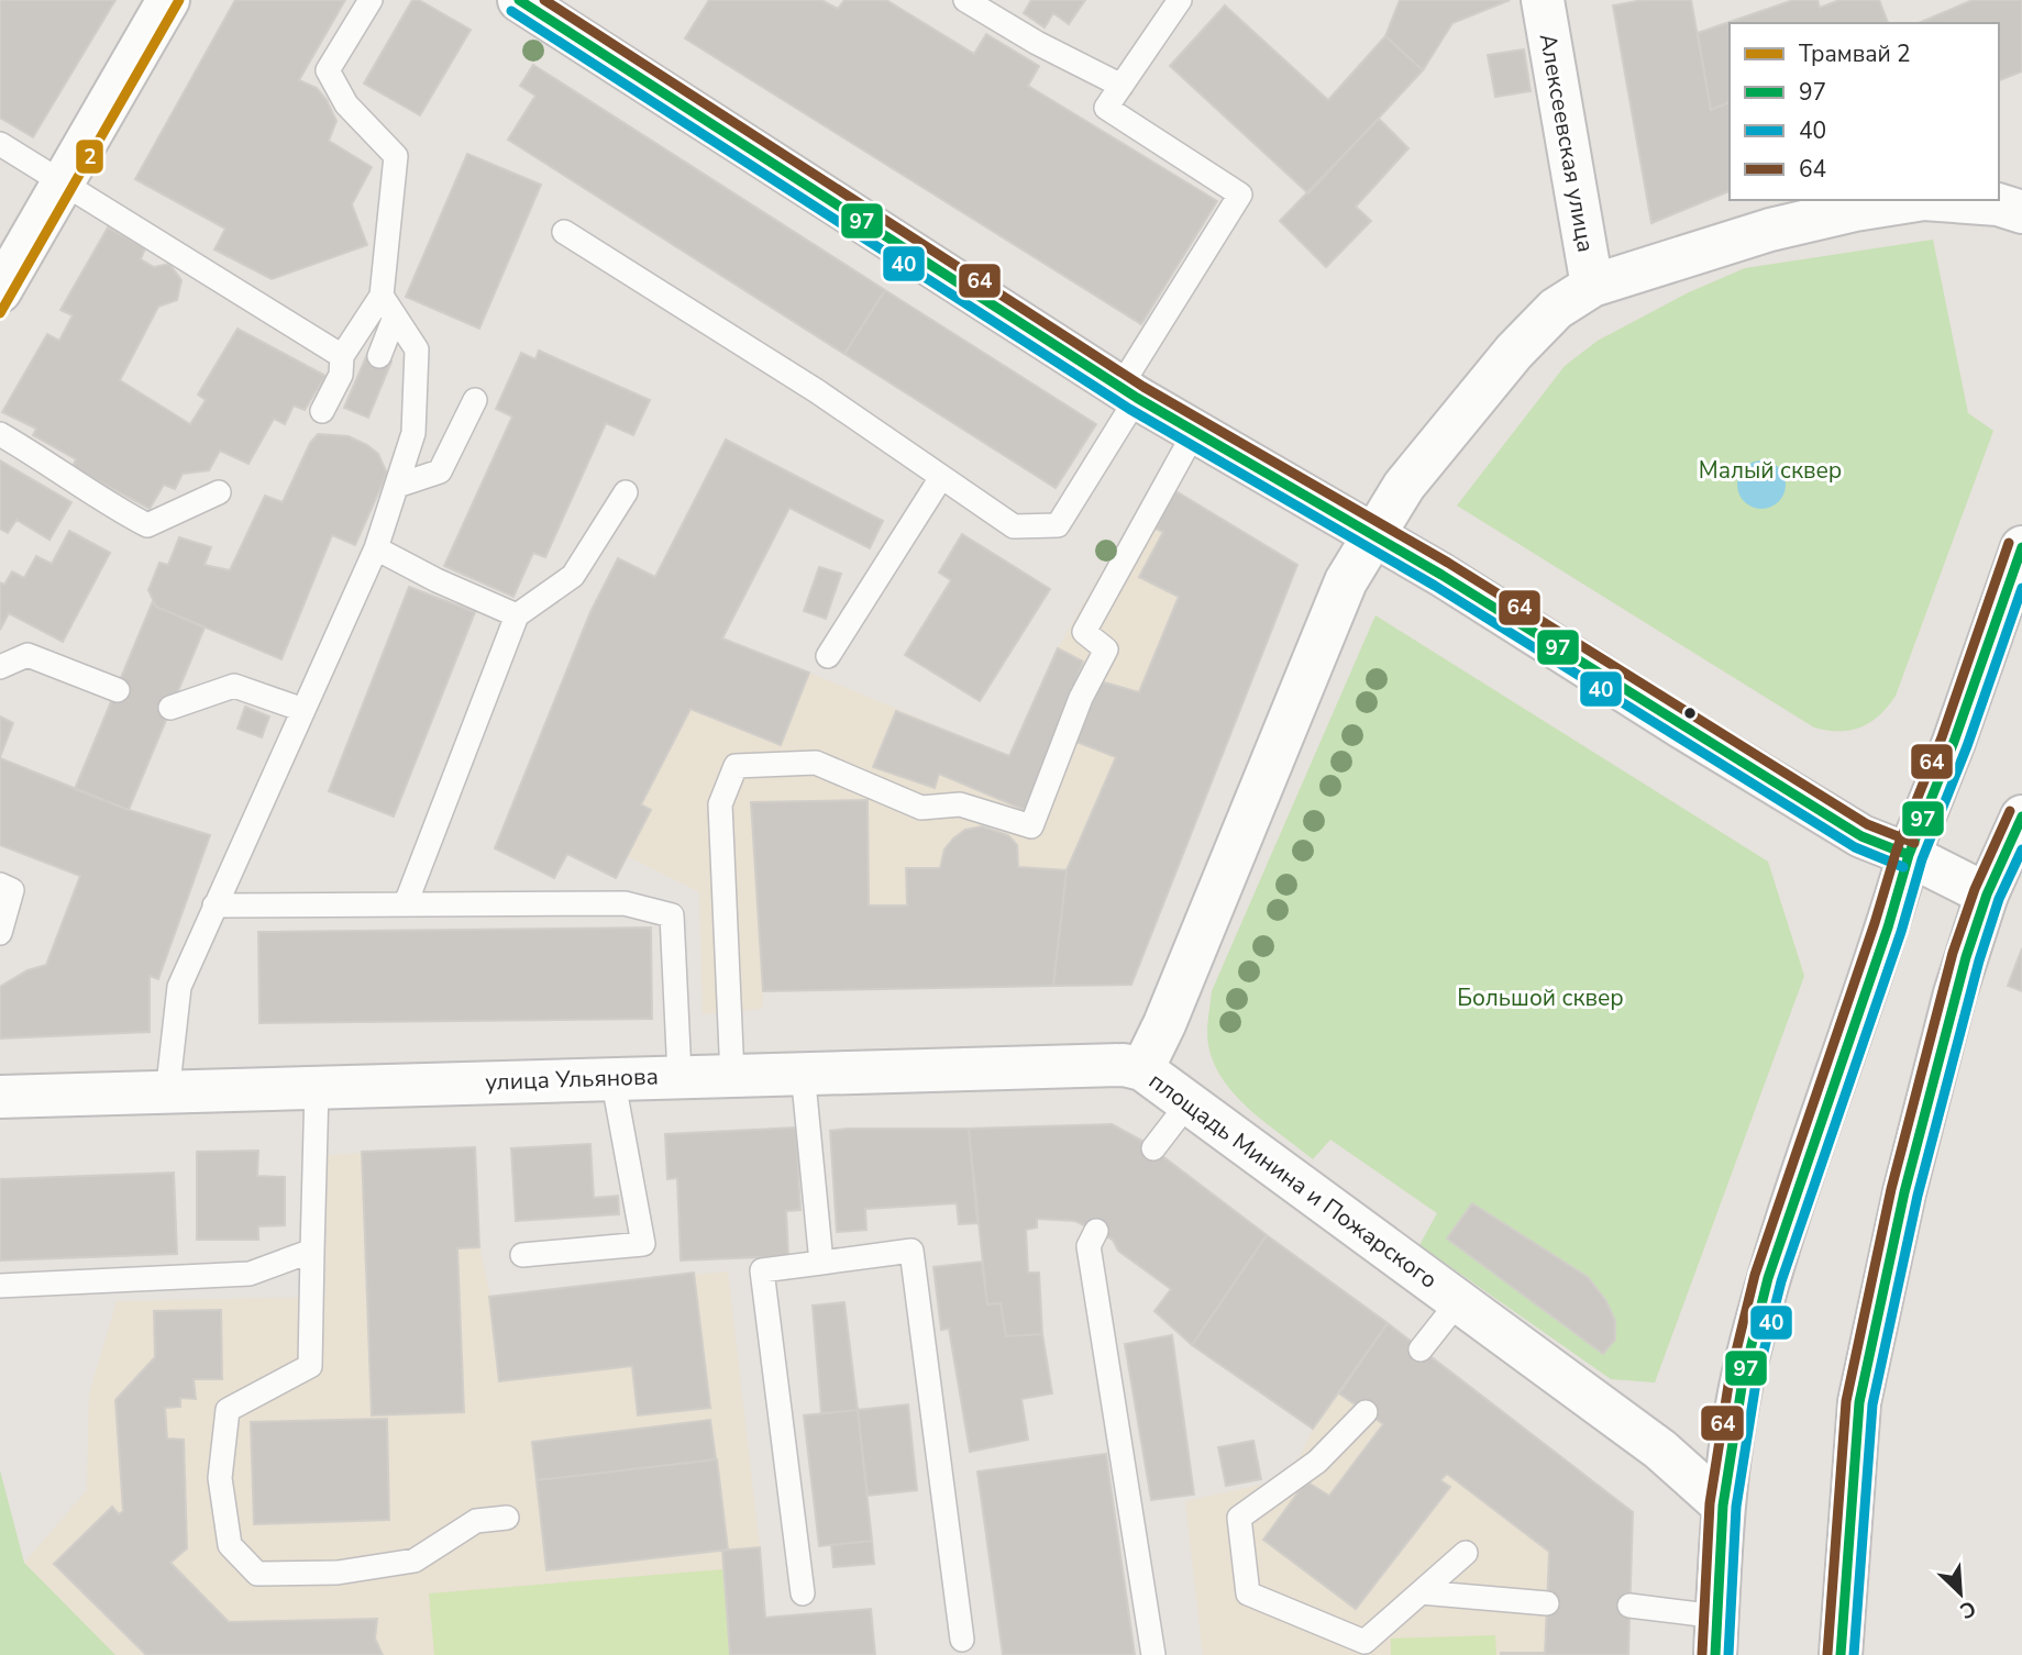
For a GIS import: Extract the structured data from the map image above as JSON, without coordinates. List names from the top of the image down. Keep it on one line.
{"streets":{"street":["Алексеевская улица","улица Ульянова","площадь Минина и Пожарского"]},"crossings":[["Алексеевская улица","площадь Минина и Пожарского"],["улица Ульянова","площадь Минина и Пожарского"]],"parks":["Малый сквер","Большой сквер"],"lines":["tram line 2","transit line 97","transit line 64","transit line 40"],"legend":["Трамвай 2","97","40","64"],"north":"bottom right"}
